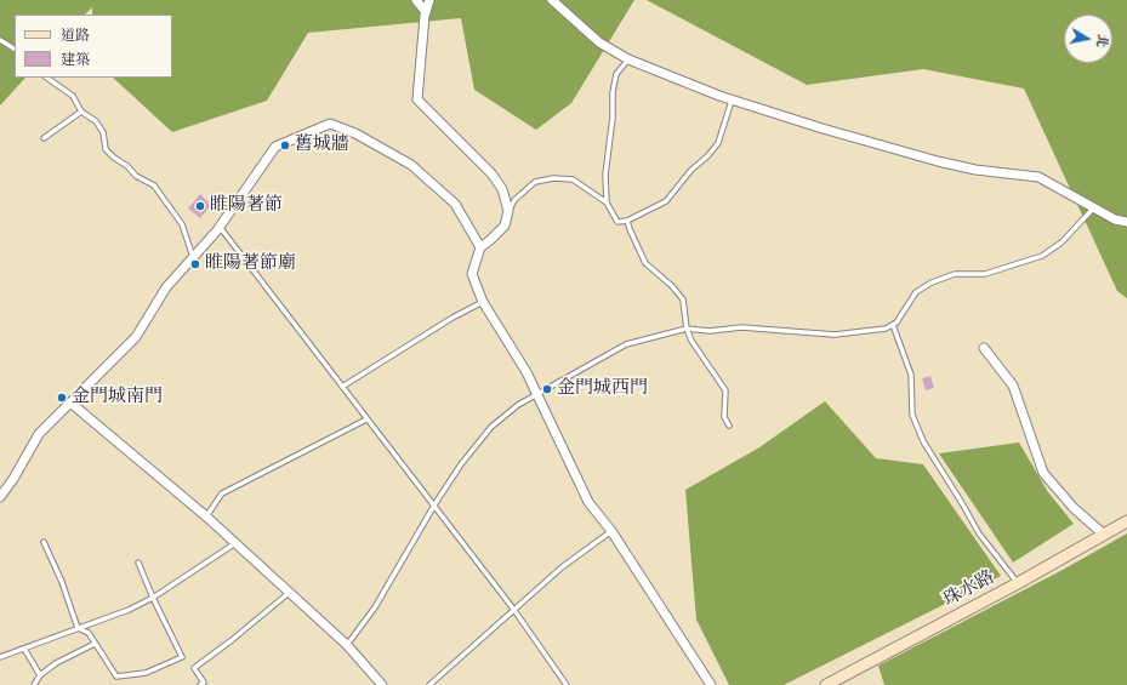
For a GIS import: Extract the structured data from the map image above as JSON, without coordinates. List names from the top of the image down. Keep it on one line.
{"streets":{"main road":["珠水路"]},"places":["舊城牆","睢陽著節","睢陽著節廟","金門城西門","金門城南門"],"legend":["道路","建築"],"north":"right"}
